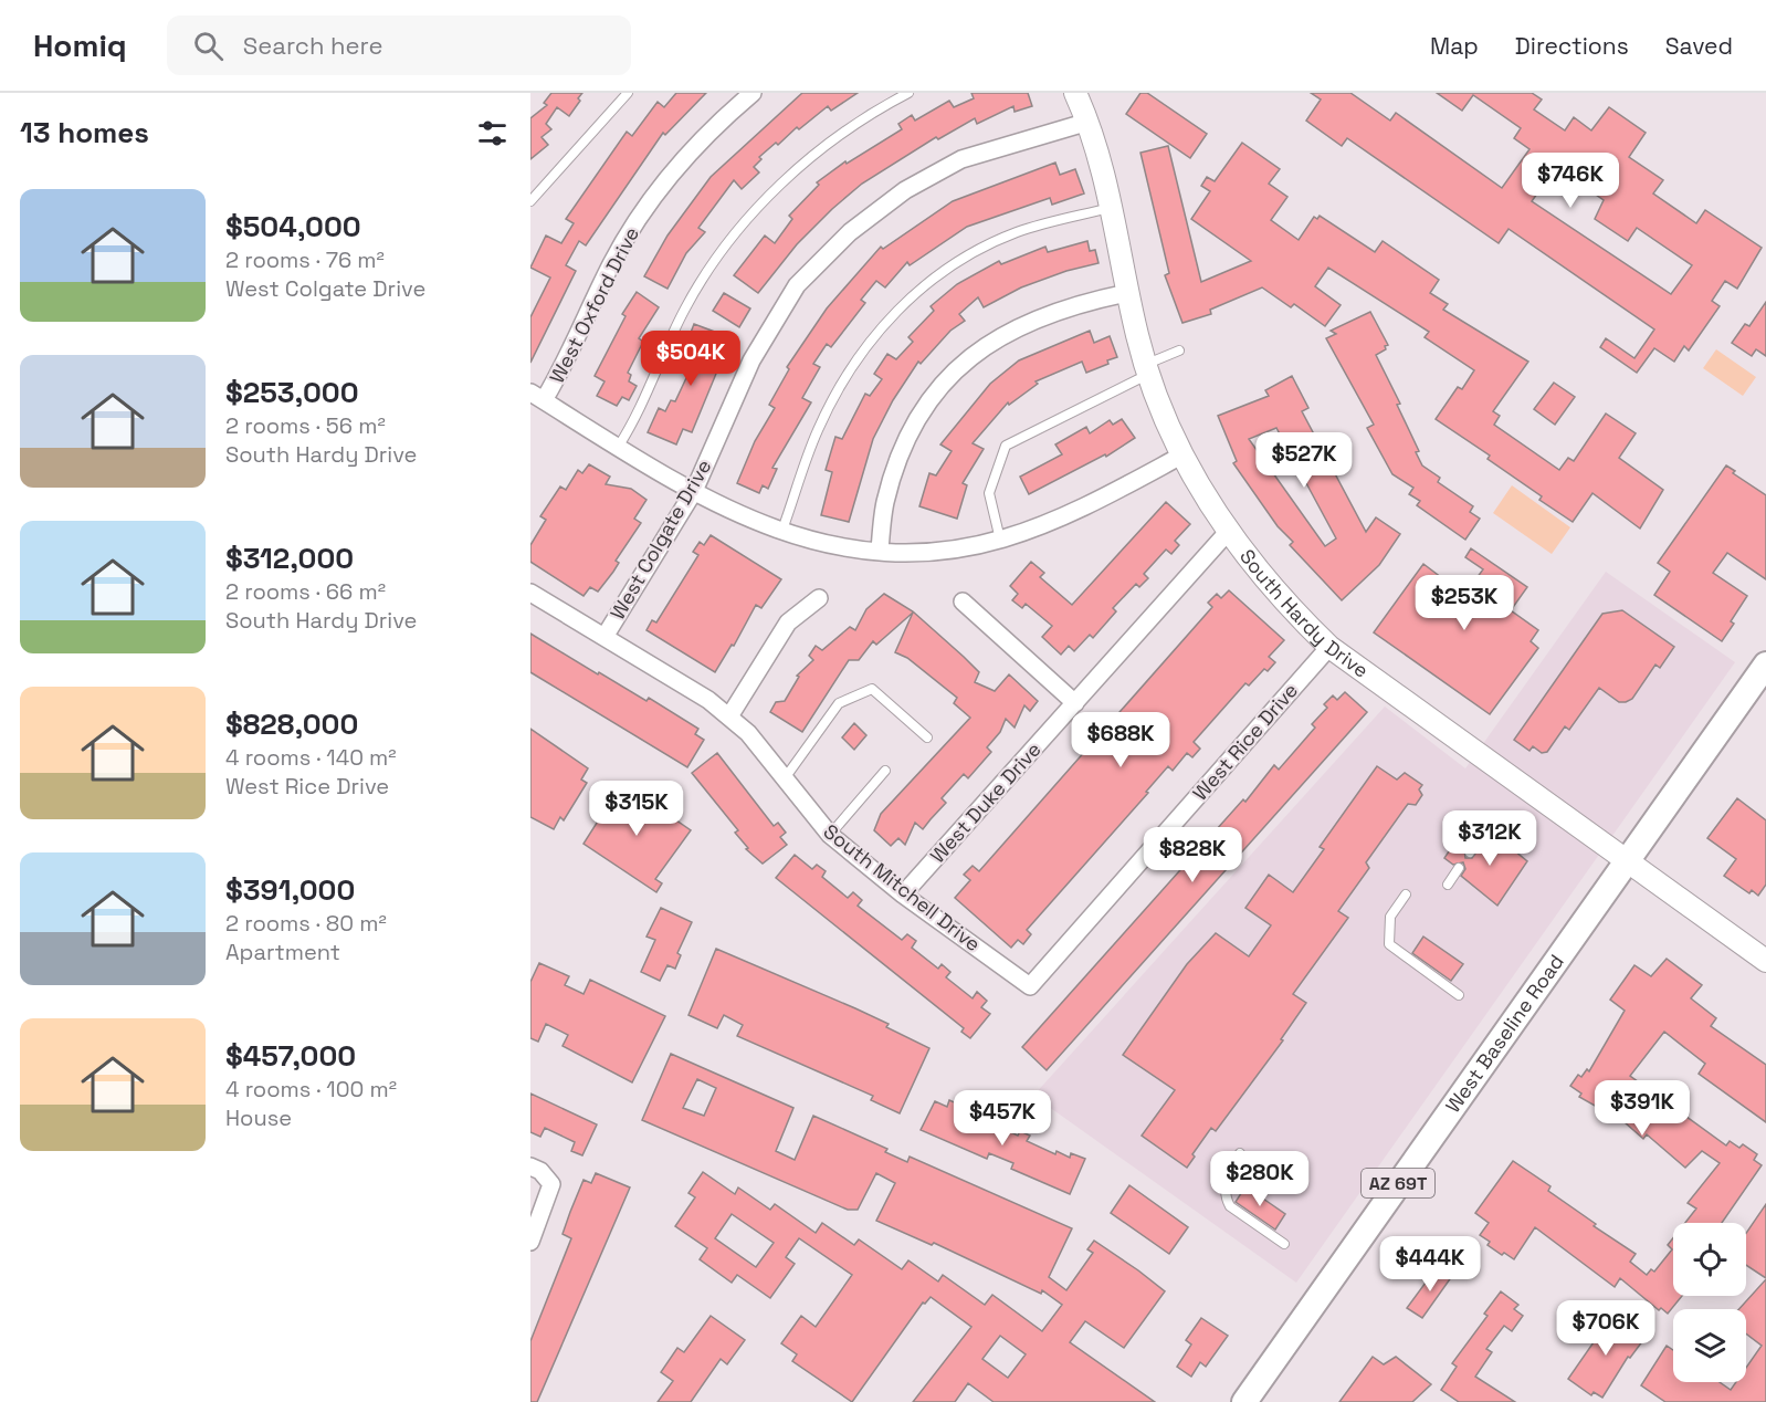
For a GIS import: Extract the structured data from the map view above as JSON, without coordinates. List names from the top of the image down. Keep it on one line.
{"streets":{"main road":["West Baseline Road","AZ 69T"],"street":["West Oxford Drive","West Colgate Drive","South Hardy Drive","West Rice Drive","West Duke Drive","South Mitchell Drive"]},"crossings":[["West Colgate Drive","South Hardy Drive"],["West Colgate Drive","South Mitchell Drive"],["South Hardy Drive","West Rice Drive"],["South Hardy Drive","West Duke Drive"],["South Hardy Drive","West Baseline Road"],["West Rice Drive","South Mitchell Drive"],["West Duke Drive","South Mitchell Drive"]],"page":{"header":"Homiq","search":"Search here","nav":["Map","Directions","Saved"],"heading":"13 homes","price":["$746K","$504K","$527K","$253K","$688K","$315K","$312K","$828K","$391K","$457K","$280K","$444K","$706K"],"list":[{"name":"$504,000","note":"2 rooms · 76 m² · West Colgate Drive"},{"name":"$253,000","note":"2 rooms · 56 m² · South Hardy Drive"},{"name":"$312,000","note":"2 rooms · 66 m² · South Hardy Drive"},{"name":"$828,000","note":"4 rooms · 140 m² · West Rice Drive"},{"name":"$391,000","note":"2 rooms · 80 m² · Apartment"},{"name":"$457,000","note":"4 rooms · 100 m² · House"}]}}
